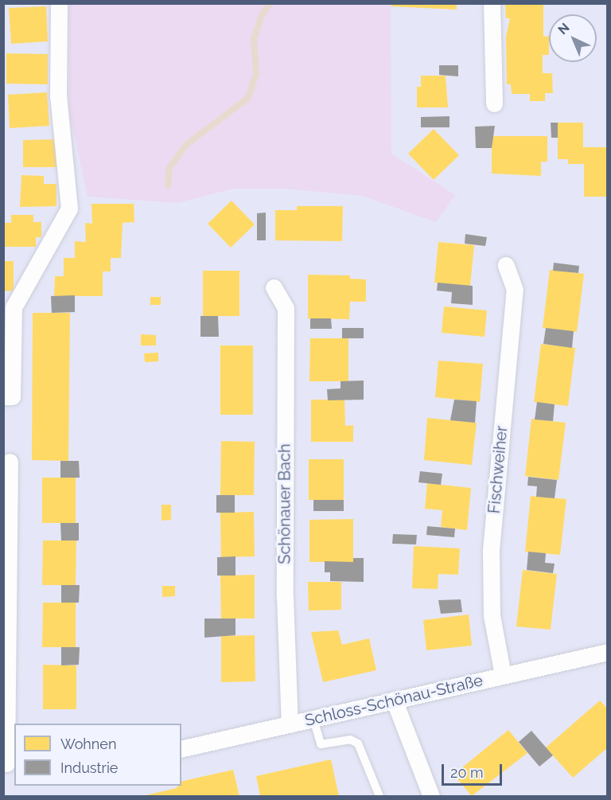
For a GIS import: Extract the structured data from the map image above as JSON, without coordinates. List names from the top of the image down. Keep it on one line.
{"streets":{"street":["Fischweiher","Schönauer Bach","Schloss-Schönau-Straße"]},"crossings":[["Fischweiher","Schloss-Schönau-Straße"],["Schönauer Bach","Schloss-Schönau-Straße"]],"legend":["Wohnen","Industrie"],"scale_bar":"20 m","north":"top left"}
